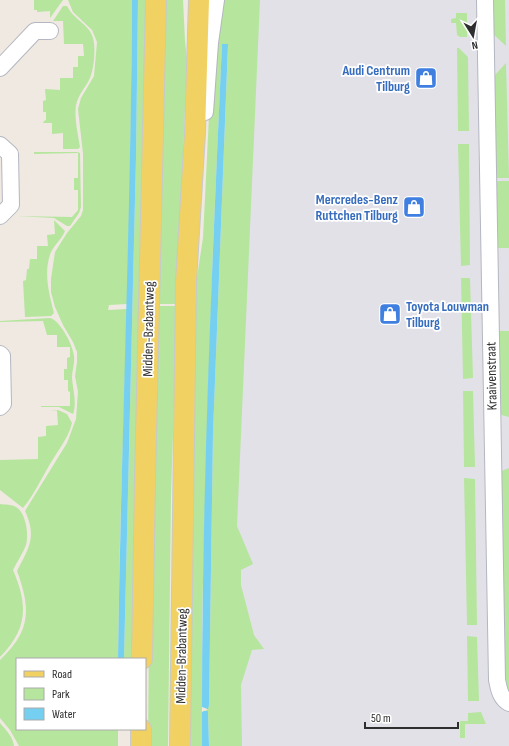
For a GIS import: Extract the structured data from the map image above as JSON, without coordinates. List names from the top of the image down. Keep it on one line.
{"streets":{"main road":["Midden-Brabantweg"],"street":["Kraaivenstraat"]},"places":{"shop":["Audi Centrum Tilburg","Mercredes-Benz Ruttchen Tilburg","Toyota Louwman Tilburg"]},"legend":["Road","Park","Water"],"scale_bar":"50 m","north":"bottom"}
